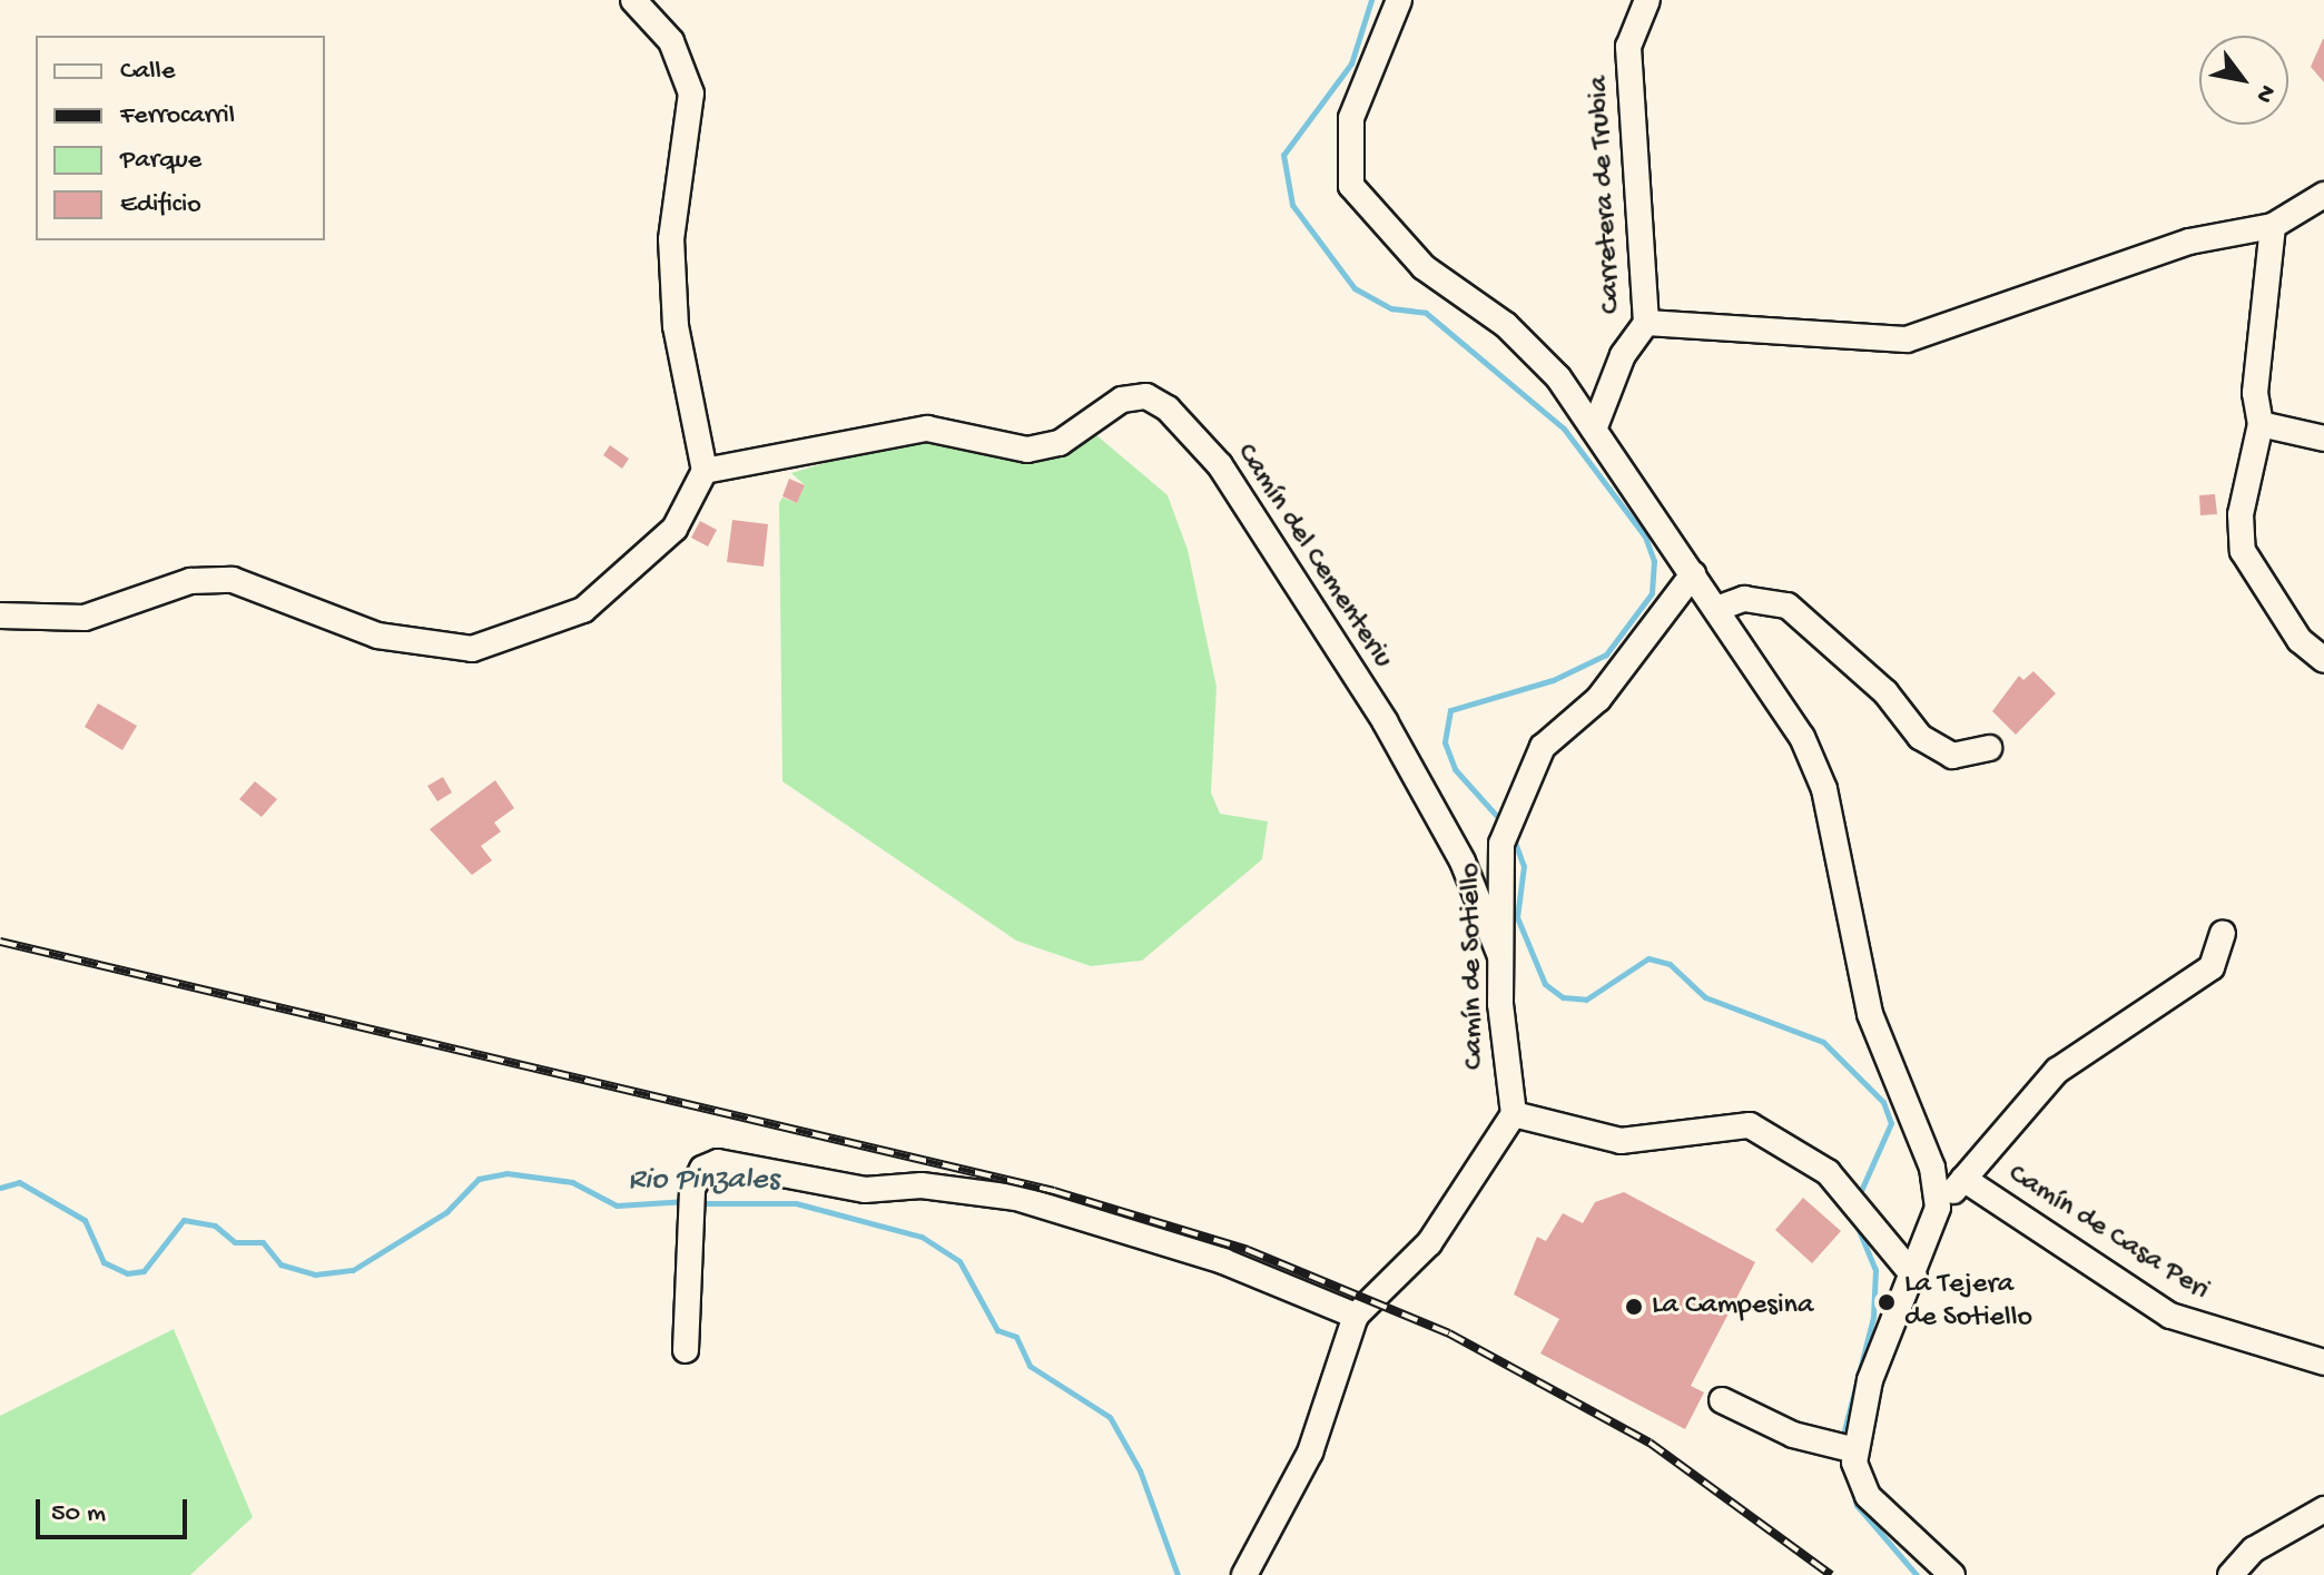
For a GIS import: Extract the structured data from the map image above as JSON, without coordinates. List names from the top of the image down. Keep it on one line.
{"streets":{"street":["Carretera de Trubia","Camín del Cementeriu","Camín de Sotiello","Camín de Casa Peri"]},"crossings":[["Camín del Cementeriu","Camín de Sotiello"]],"water":["Rio Pinzales"],"places":["La Tejera de Sotiello","La Campesina"],"legend":["Calle","Ferrocarril","Parque","Edificio"],"scale_bar":"50 m","north":"bottom right"}
